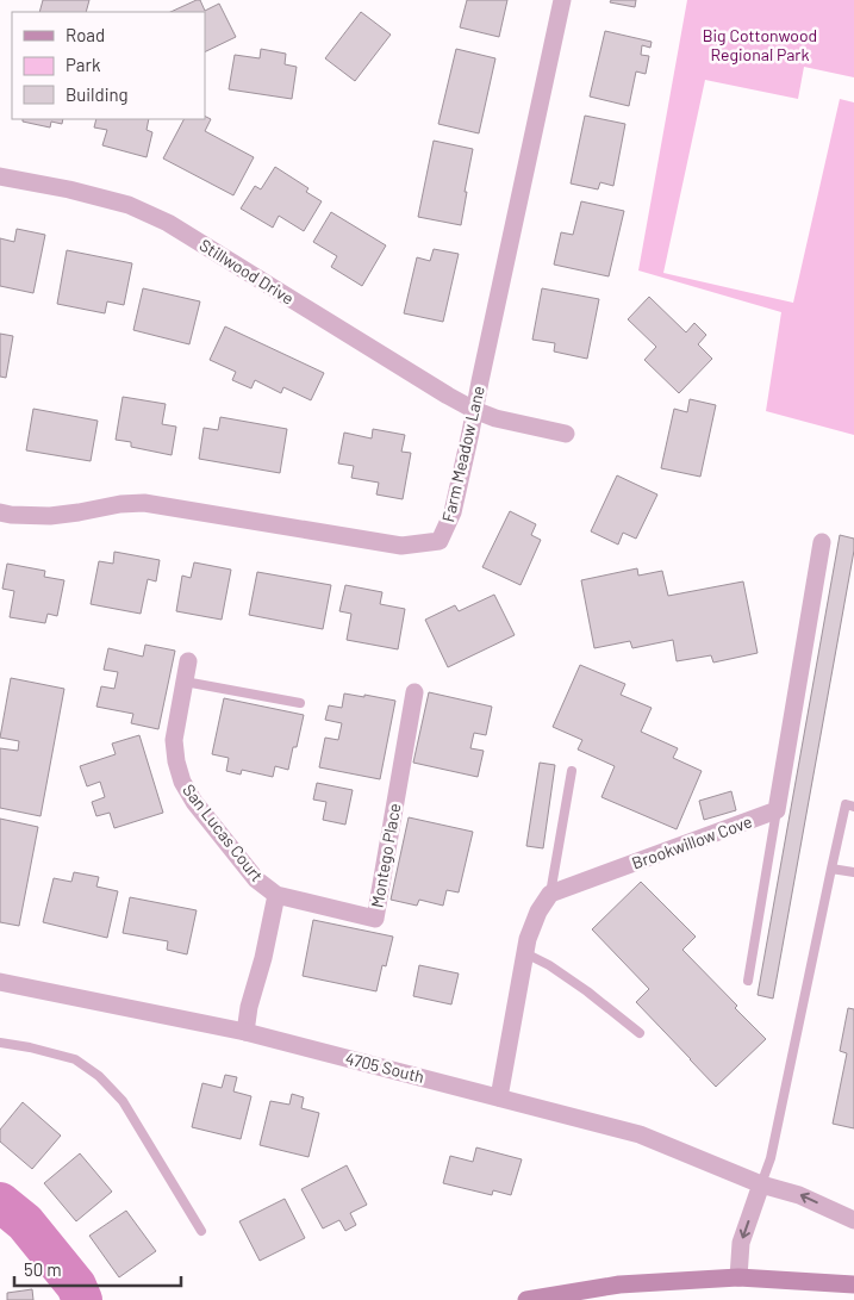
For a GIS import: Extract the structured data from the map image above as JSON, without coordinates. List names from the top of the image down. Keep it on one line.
{"streets":{"street":["Stillwood Drive","Farm Meadow Lane","San Lucas Court","Brookwillow Cove","Montego Place","4705 South"]},"crossings":[["Stillwood Drive","Farm Meadow Lane"],["San Lucas Court","Montego Place"]],"parks":["Big Cottonwood Regional Park"],"legend":["Road","Park","Building"],"scale_bar":"50 m"}
